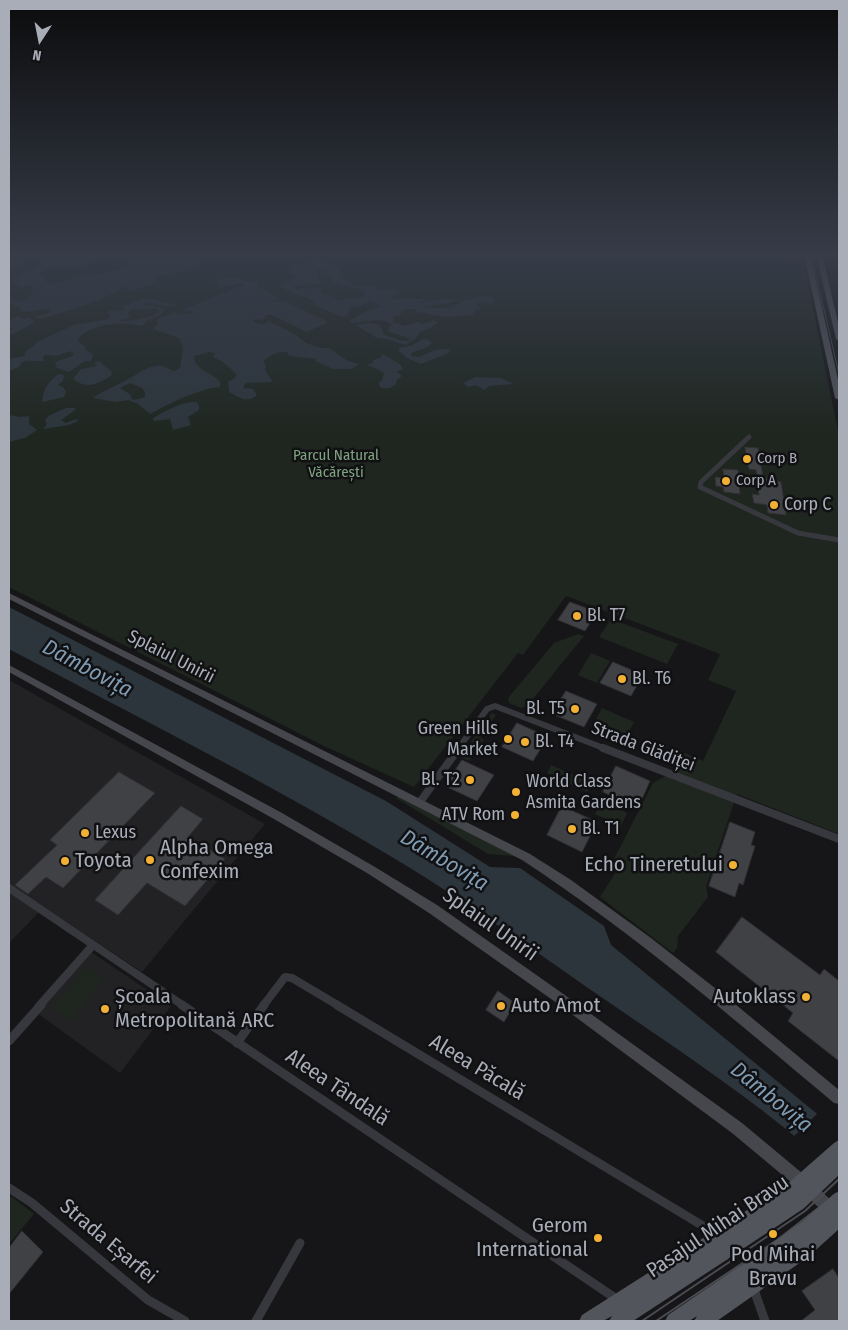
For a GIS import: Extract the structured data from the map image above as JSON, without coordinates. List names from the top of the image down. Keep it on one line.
{"streets":{"main road":["Splaiul Unirii","Pasajul Mihai Bravu"],"street":["Strada Glădiței","Aleea Păcală","Aleea Tândală","Strada Eșarfei"]},"crossings":[["Splaiul Unirii","Strada Glădiței"],["Aleea Păcală","Aleea Tândală"]],"water":["Dâmbovița"],"parks":["Parcul Natural Văcărești"],"places":["Corp B","Corp A","Corp C","Bl. T7","Bl. T6","Bl. T5","Green Hills Market","Bl. T4","Bl. T2","World Class Asmita Gardens","ATV Rom","Bl. T1","Lexus","Alpha Omega Confexim","Toyota","Echo Tineretului","Autoklass","Auto Amot","Școala Metropolitană ARC","Pod Mihai Bravu","Gerom International"],"north":"bottom"}
